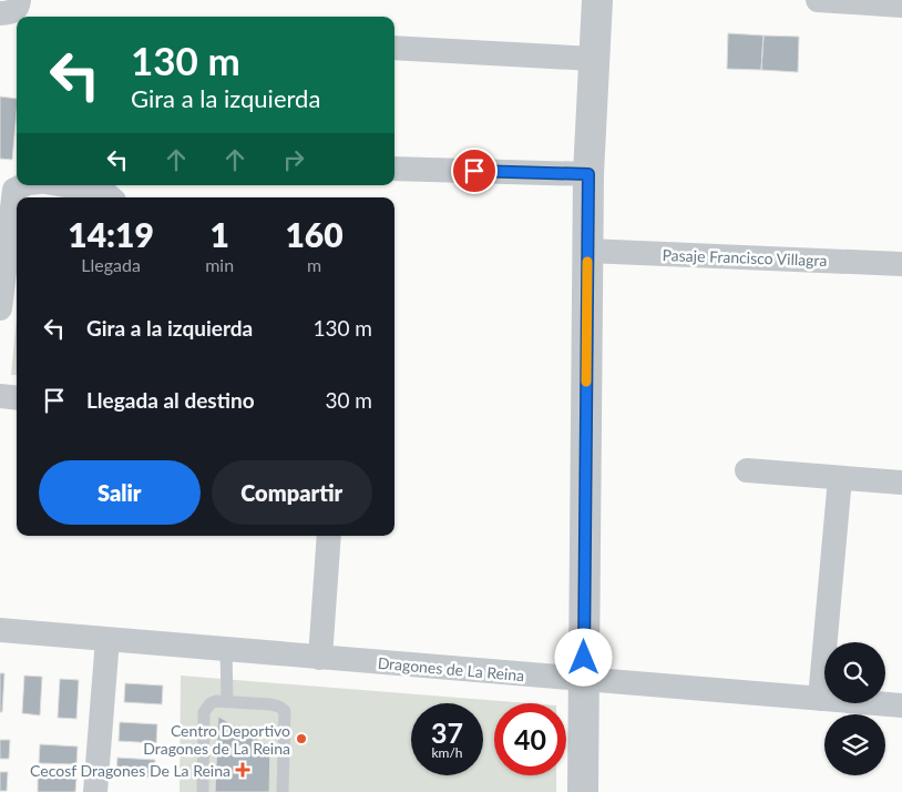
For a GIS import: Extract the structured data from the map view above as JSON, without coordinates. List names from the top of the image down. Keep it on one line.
{"streets":{"street":["Pasaje Francisco Villagra","Dragones de La Reina"]},"places":{"other":["Centro Deportivo Dragones de La Reina"],"health":["Cecosf Dragones De La Reina"]},"page":{"turn":["130 m","Gira a la izquierda"],"eta":["14:19","Llegada","1","min","160","m"],"list":[{"name":"Gira a la izquierda","value":"130 m"},{"name":"Llegada al destino","value":"30 m"}],"buttons":["Salir","Compartir"],"speed":"37 km/h","limit":"40"}}
